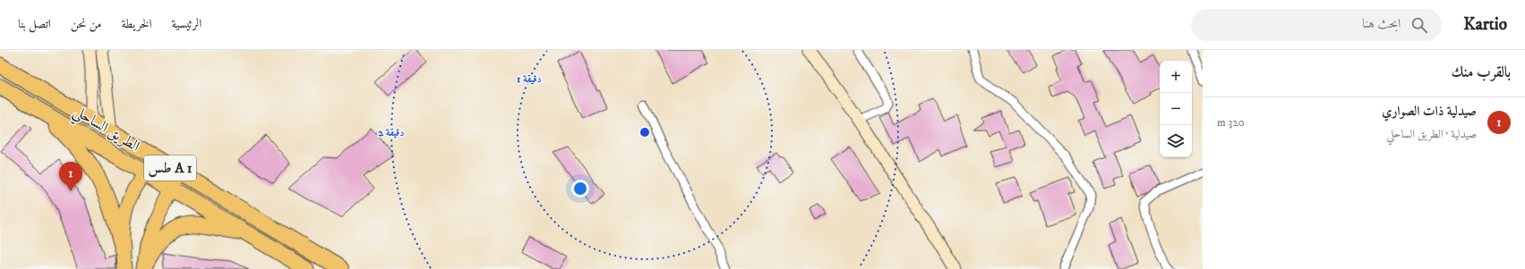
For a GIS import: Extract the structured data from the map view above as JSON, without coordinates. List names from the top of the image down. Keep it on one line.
{"streets":{"highway":["الطريق الساحلي","طس A 1"]},"page":{"header":"Kartio","search":"ابحث هنا","nav":["الرئيسية","الخريطة","من نحن","اتصل بنا"],"heading":"بالقرب منك","map_buttons":["+","−"],"list":[{"mark":"1","name":"صيدلية ذات الصواري","note":"صيدلية · الطريق الساحلي","value":"320 m"}],"pins":"1"},"rings":["1 دقيقة","2 دقيقة"]}
